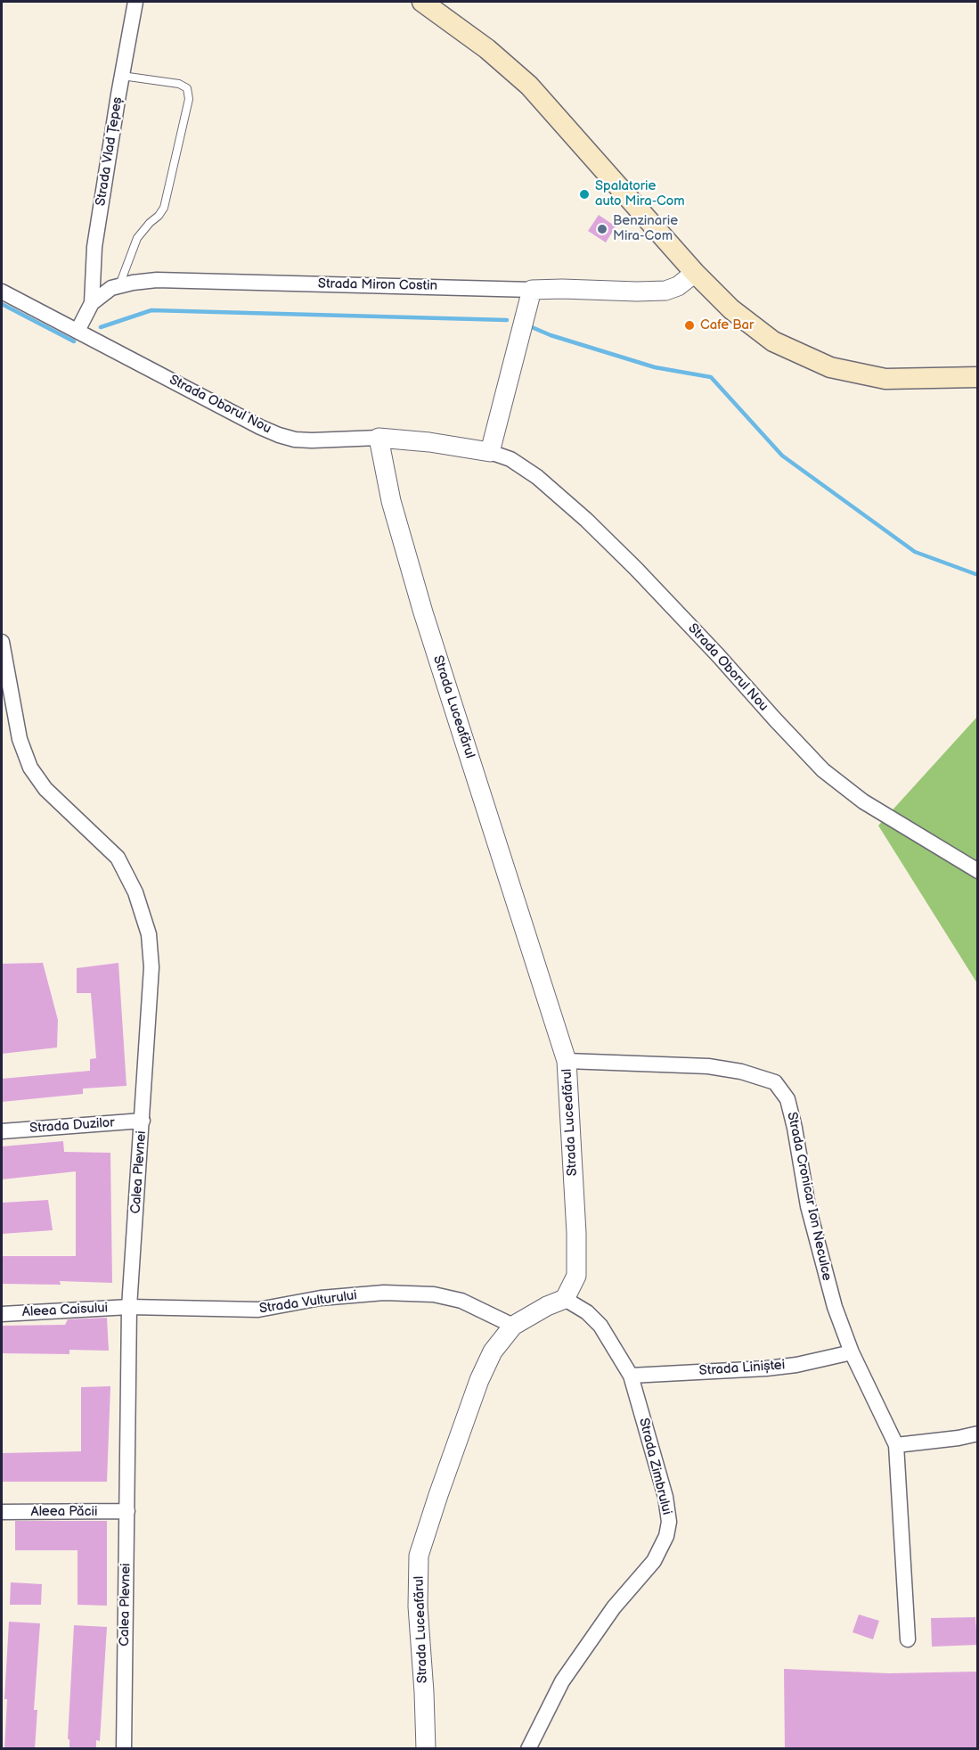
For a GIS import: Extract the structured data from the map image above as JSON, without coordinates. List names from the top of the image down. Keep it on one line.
{"streets":{"street":["Strada Vlad Țepeș","Strada Miron Costin","Strada Oborul Nou","Strada Luceafărul","Strada Duzilor","Calea Plevnei","Strada Cronicar Ion Neculce","Strada Vulturului","Aleea Caisului","Strada Liniștei","Strada Zimbrului","Aleea Păcii"]},"crossings":[["Strada Vlad Țepeș","Strada Miron Costin"],["Strada Miron Costin","Strada Oborul Nou"],["Strada Oborul Nou","Strada Luceafărul"],["Strada Luceafărul","Strada Cronicar Ion Neculce"],["Strada Luceafărul","Strada Vulturului"],["Strada Luceafărul","Strada Zimbrului"],["Strada Duzilor","Calea Plevnei"],["Calea Plevnei","Strada Vulturului"],["Calea Plevnei","Aleea Caisului"],["Calea Plevnei","Aleea Păcii"],["Strada Cronicar Ion Neculce","Strada Liniștei"],["Strada Vulturului","Aleea Caisului"],["Strada Liniștei","Strada Zimbrului"]],"places":["Spalatorie auto Mira-Com","Benzinarie Mira-Com","Cafe Bar"]}
